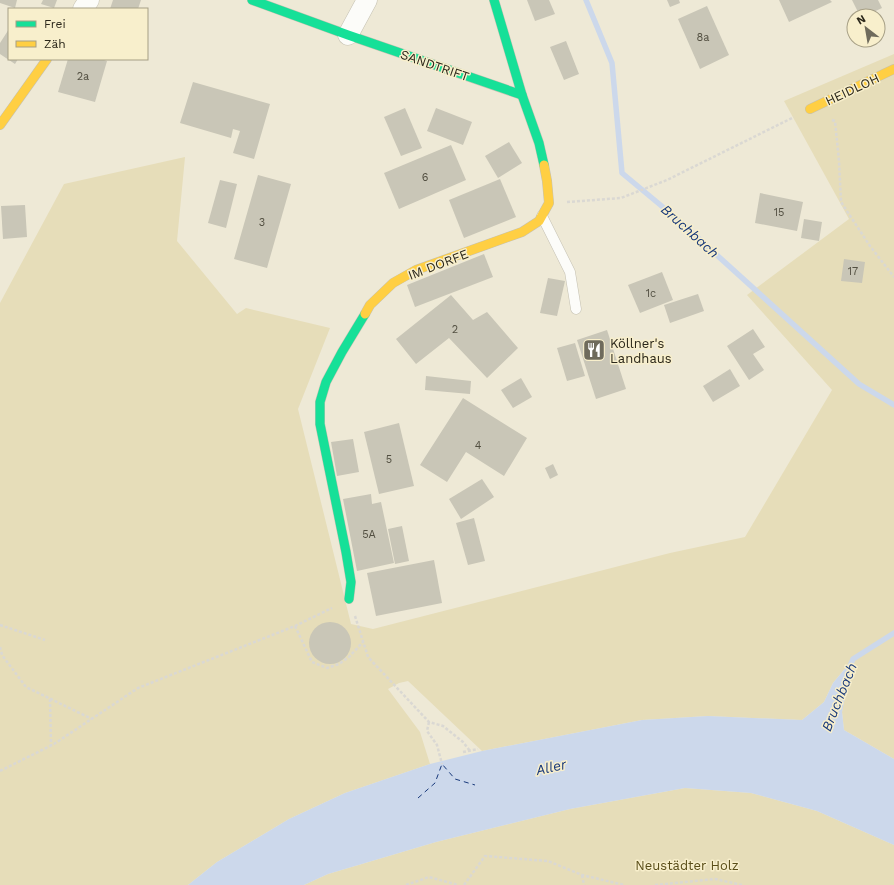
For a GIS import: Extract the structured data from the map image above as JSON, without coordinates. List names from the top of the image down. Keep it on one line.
{"streets":{"street":["SANDTRIFT","HEIDLOH","IM DORFE"]},"water":["Bruchbach","Aller"],"parks":["Neustädter Holz"],"places":{"restaurant":["Köllner's Landhaus"]},"house_numbers":["8a","2a","6","15","3","17","1c","2","4","5","5A"],"legend":["Frei","Zäh"],"north":"top left"}
